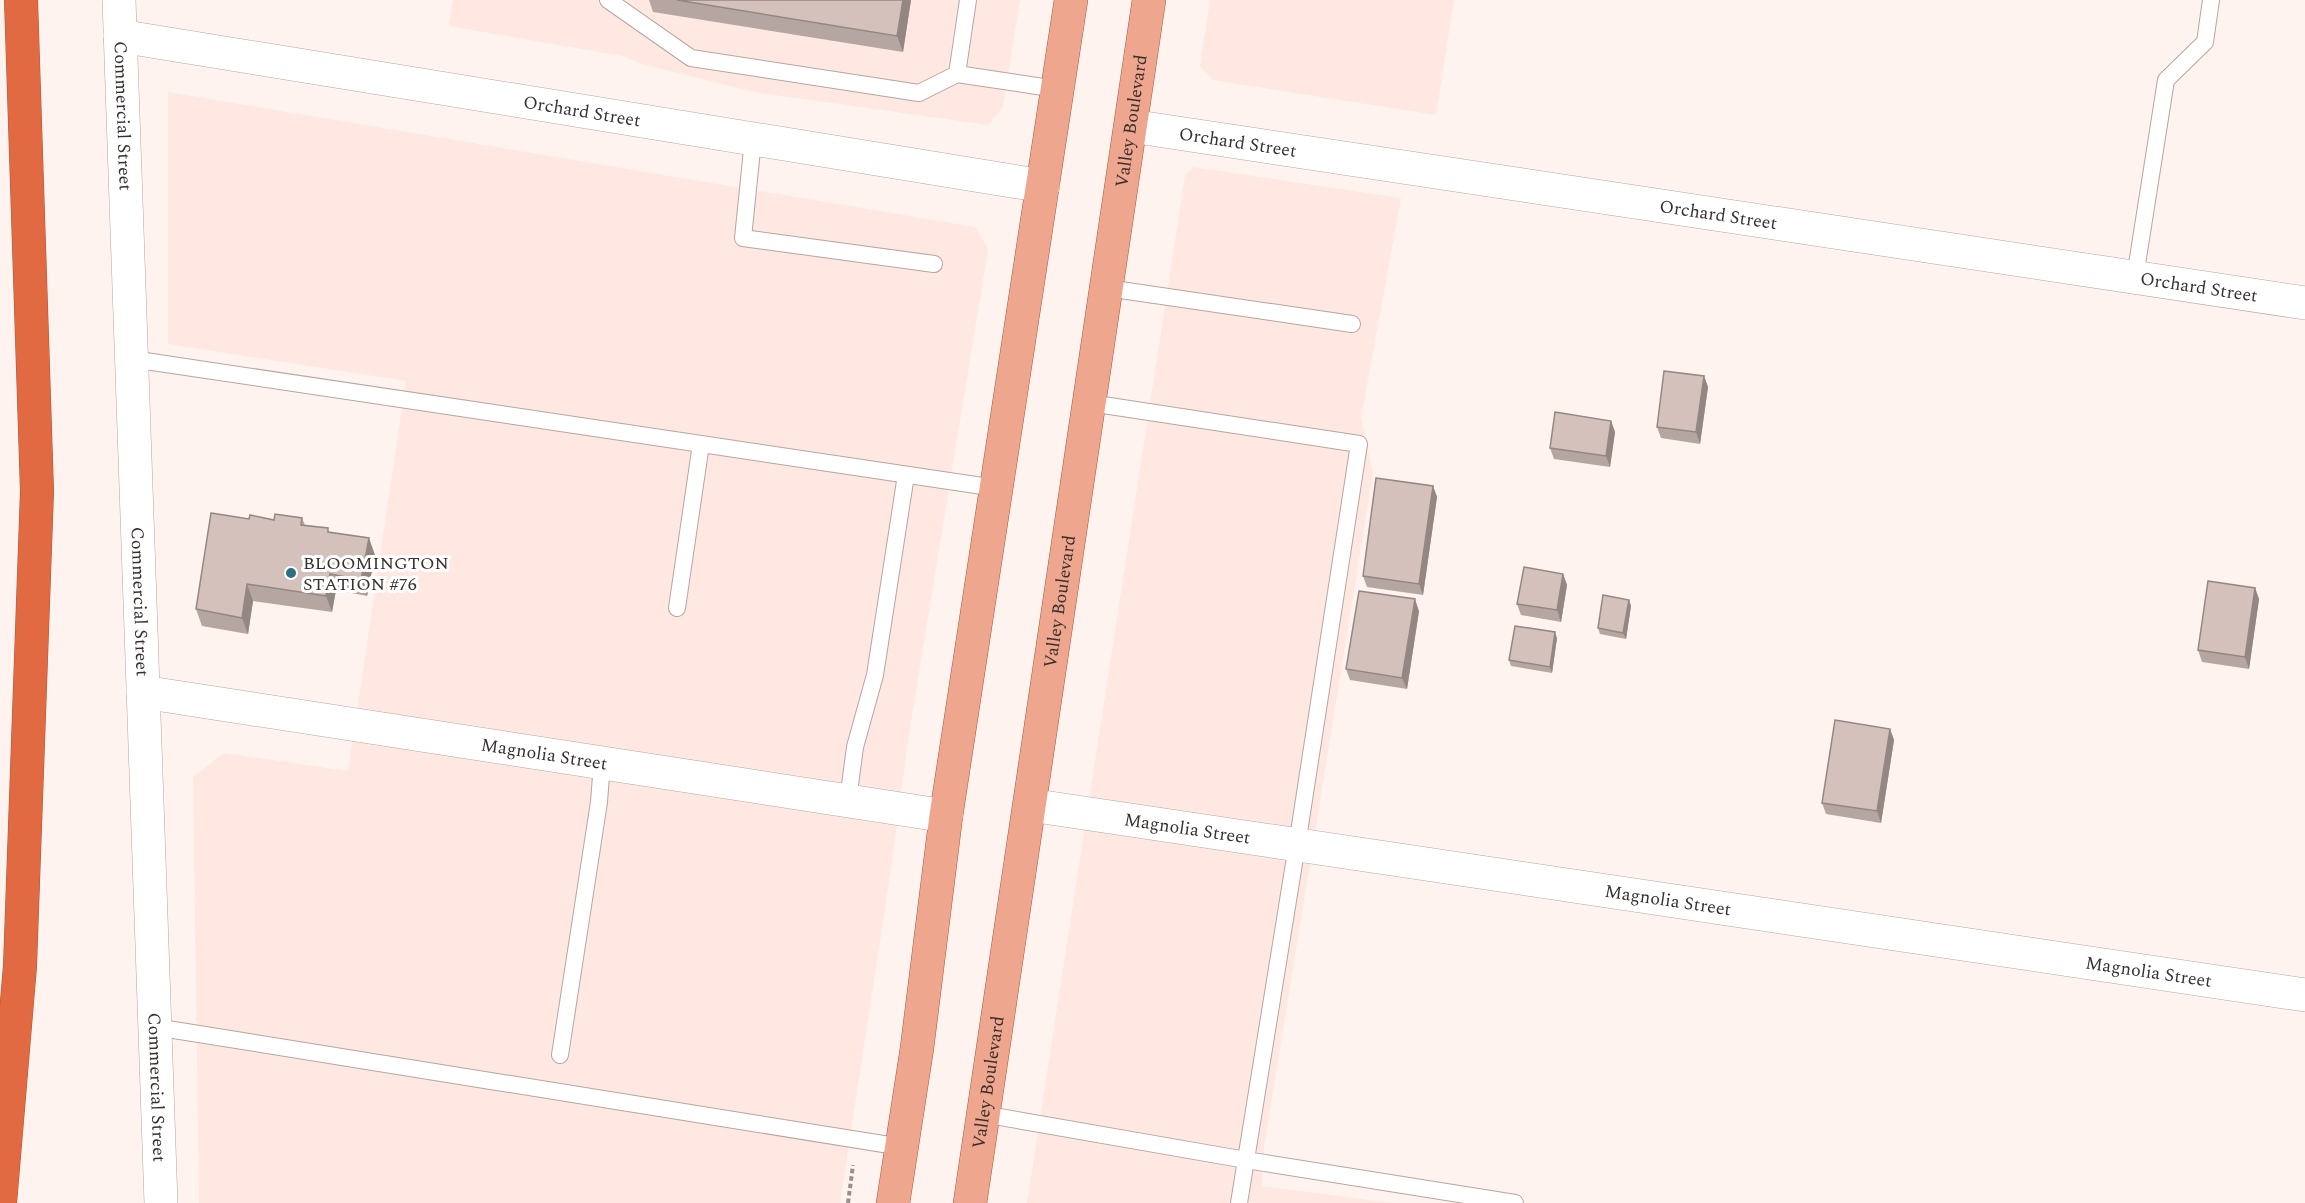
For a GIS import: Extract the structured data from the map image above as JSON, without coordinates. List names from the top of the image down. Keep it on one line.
{"streets":{"main road":["Valley Boulevard"],"street":["Orchard Street","Commercial Street","Magnolia Street"]},"crossings":[["Orchard Street","Commercial Street"],["Orchard Street","Valley Boulevard"],["Commercial Street","Magnolia Street"],["Valley Boulevard","Magnolia Street"]],"places":["BLOOMINGTON STATION #76"]}
